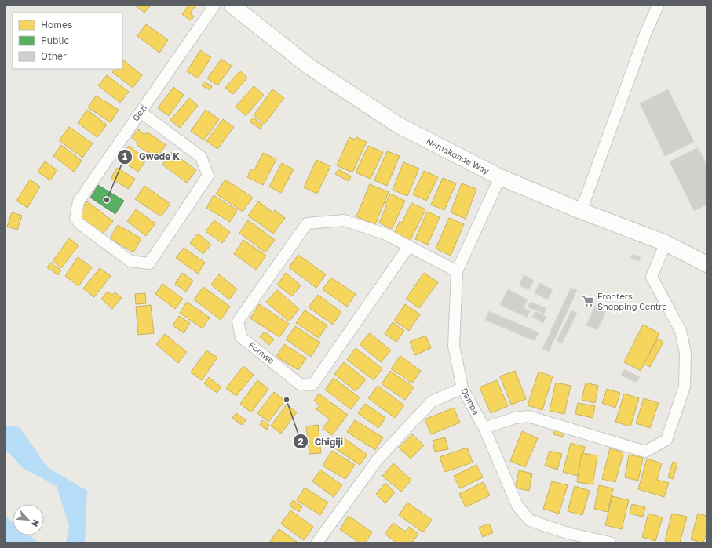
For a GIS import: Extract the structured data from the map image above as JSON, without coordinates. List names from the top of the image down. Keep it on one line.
{"streets":{"street":["Gezi","Nemakonde Way","Fomwe","Damba"]},"crossings":[["Nemakonde Way","Damba"],["Fomwe","Damba"]],"places":{"other":["Gwede K","Chigiji"],"supermarket":["Fronters Shopping Centre"]},"legend":["Homes","Public","Other"],"north":"bottom right"}
